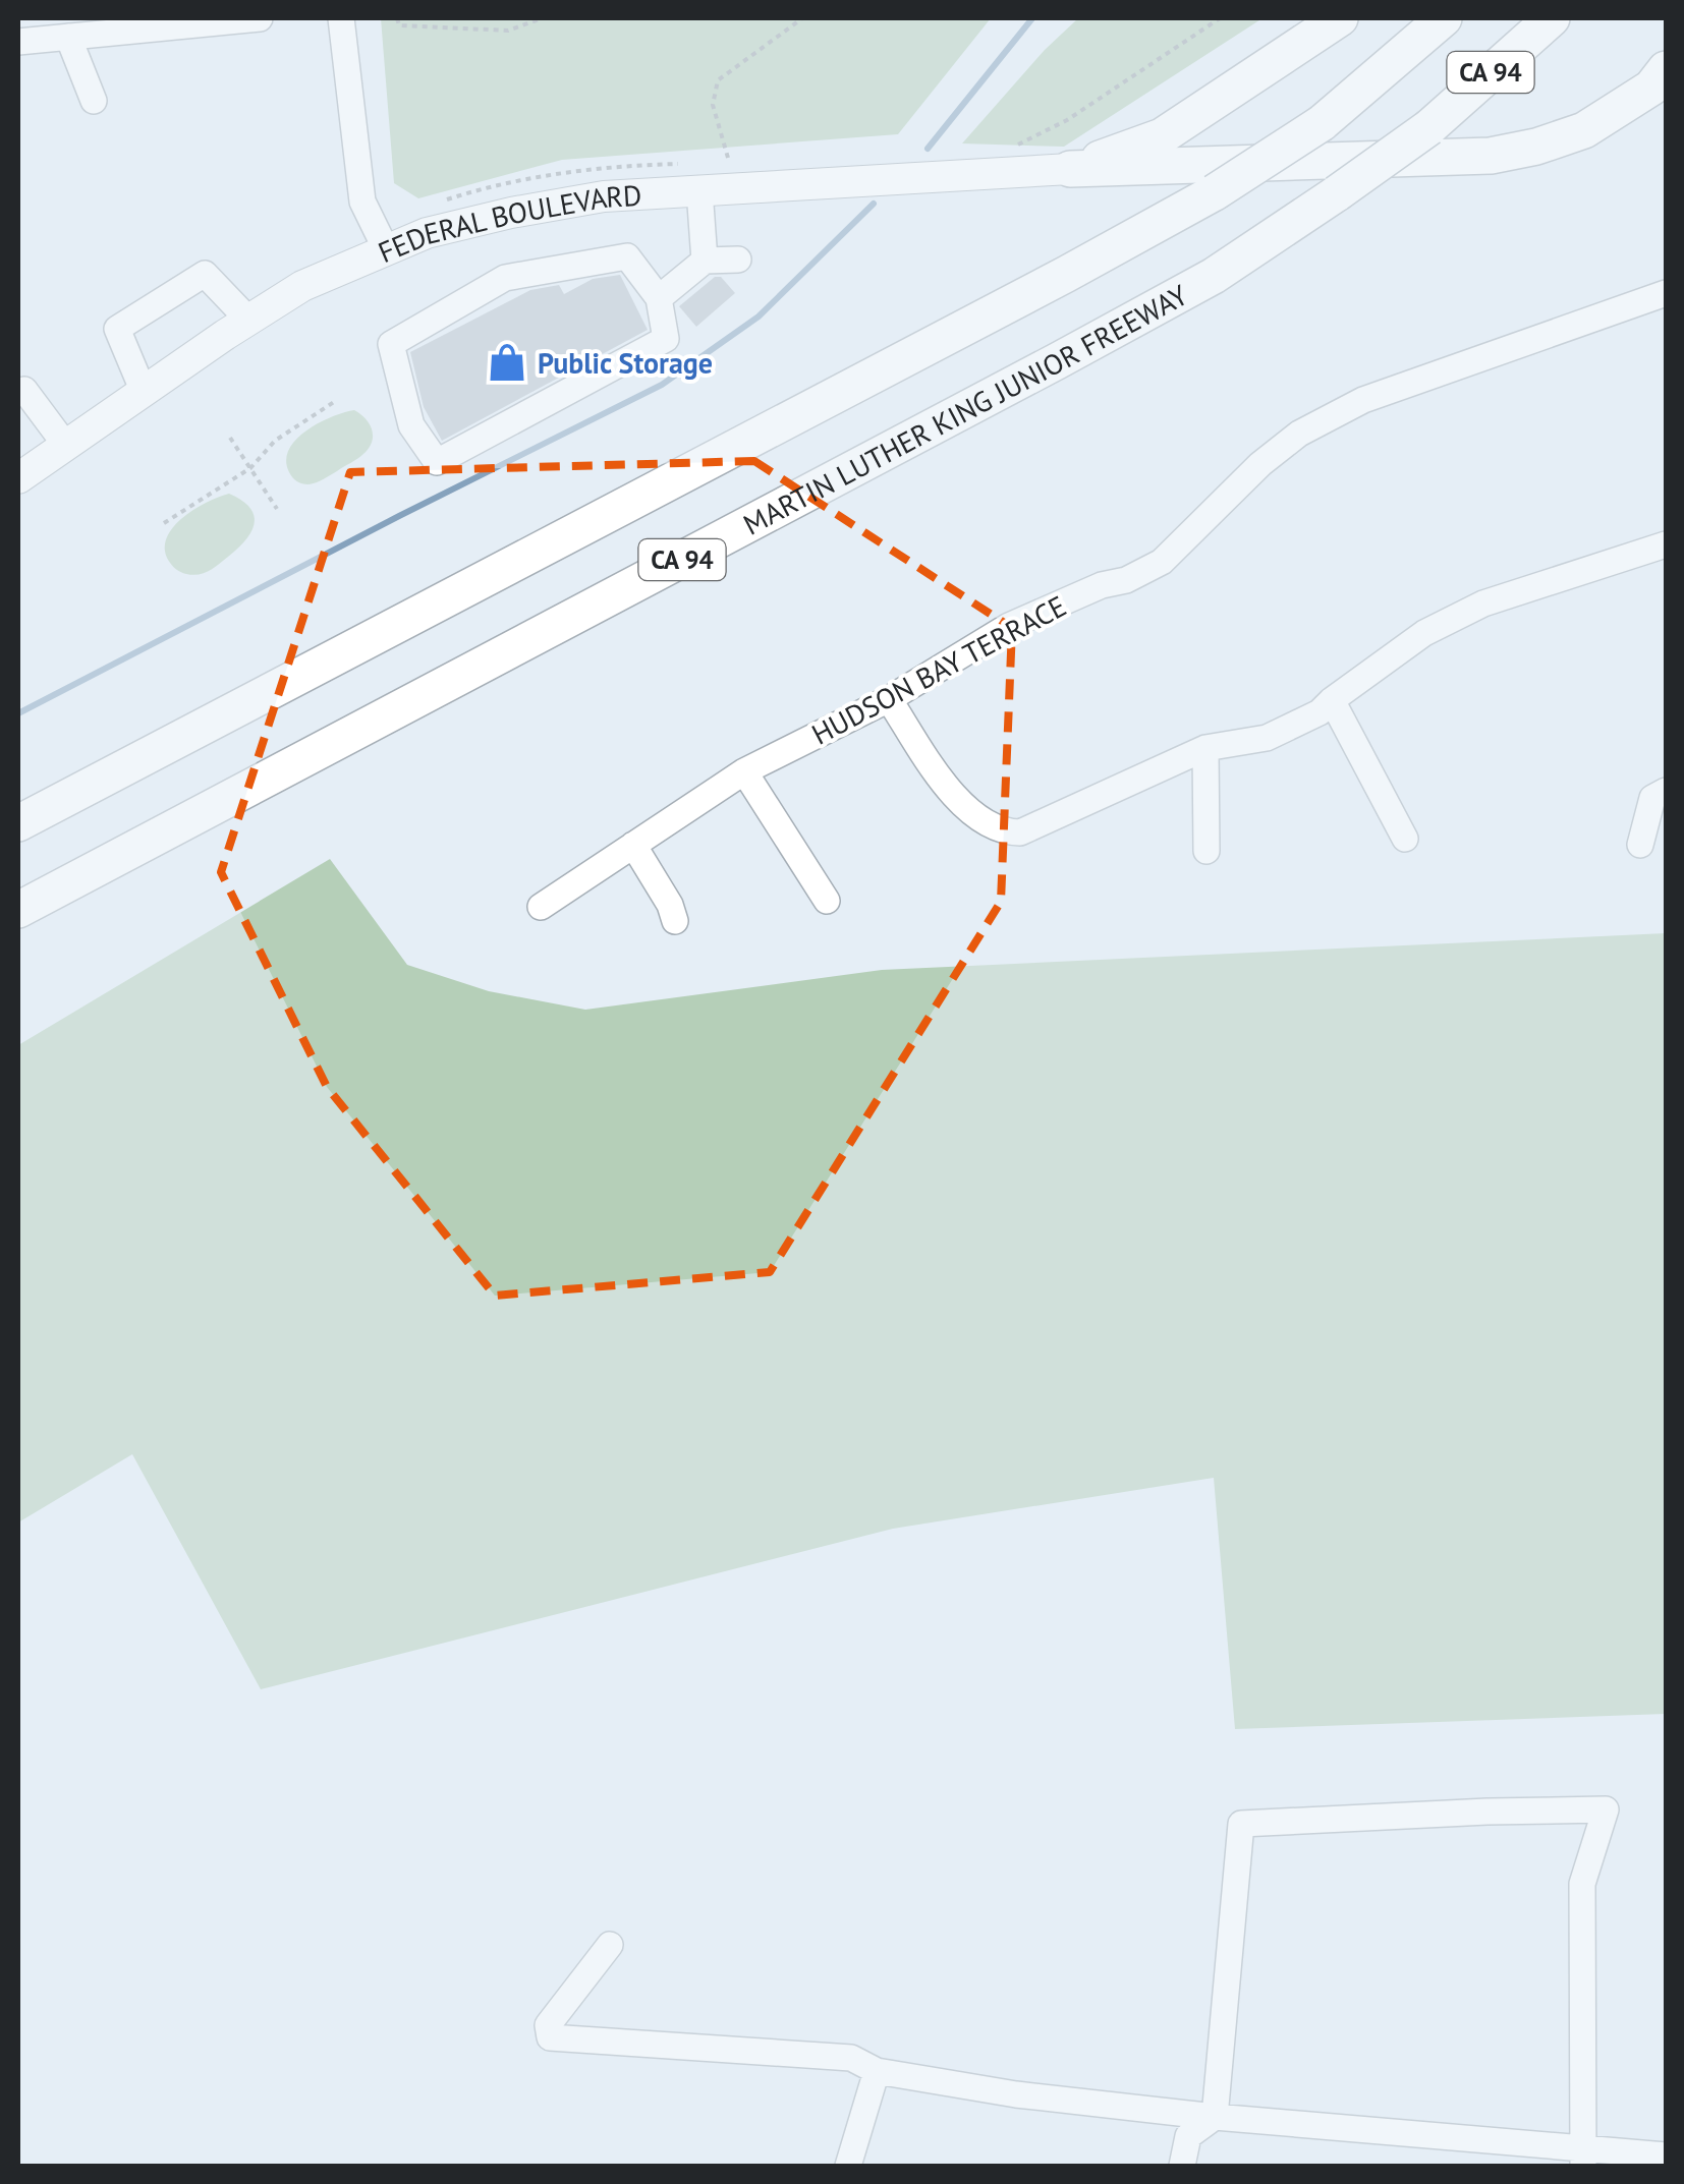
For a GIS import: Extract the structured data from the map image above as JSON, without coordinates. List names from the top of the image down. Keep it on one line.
{"streets":{"highway":["CA 94","MARTIN LUTHER KING JUNIOR FREEWAY"],"main road":["FEDERAL BOULEVARD"],"street":["HUDSON BAY TERRACE"]},"places":{"shop":["Public Storage"]}}
